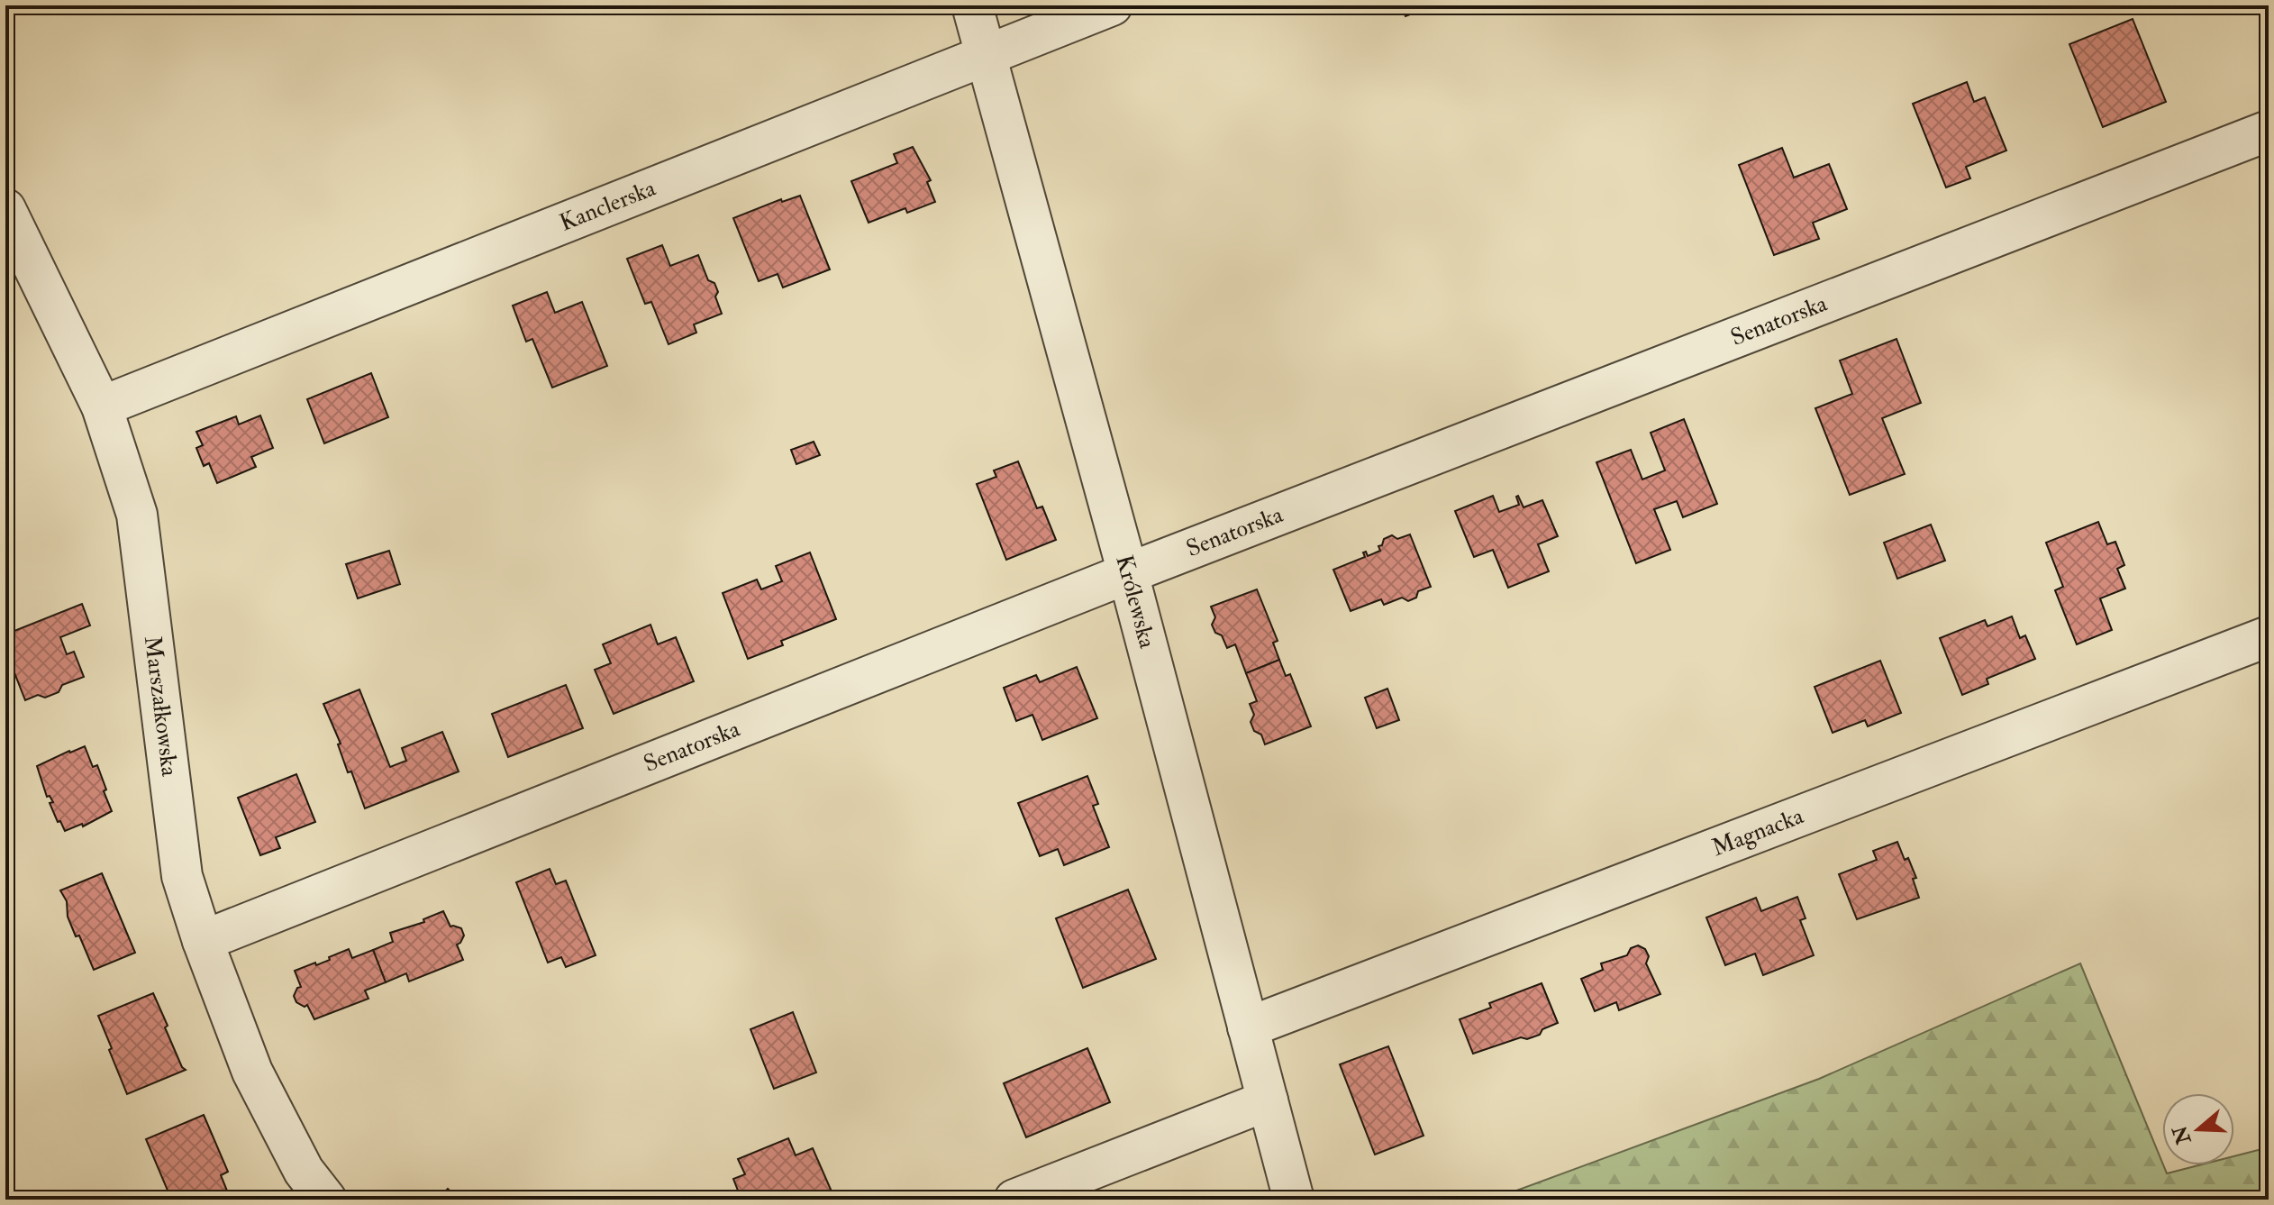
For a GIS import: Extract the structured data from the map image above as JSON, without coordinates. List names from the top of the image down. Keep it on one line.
{"streets":{"street":["Kanclerska","Senatorska","Królewska","Marszałkowska","Magnacka"]},"crossings":[["Kanclerska","Królewska"],["Kanclerska","Marszałkowska"],["Senatorska","Królewska"],["Senatorska","Marszałkowska"],["Królewska","Magnacka"]],"north":"left"}
